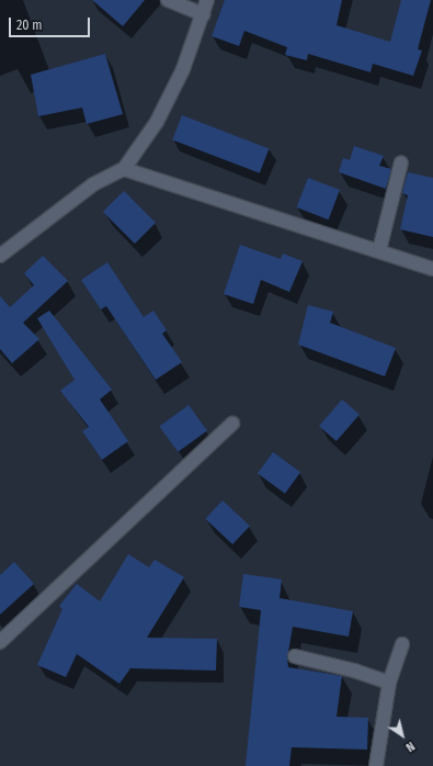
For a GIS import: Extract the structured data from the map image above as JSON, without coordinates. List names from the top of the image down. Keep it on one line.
{"scale_bar":"20 m","north":"bottom right"}
